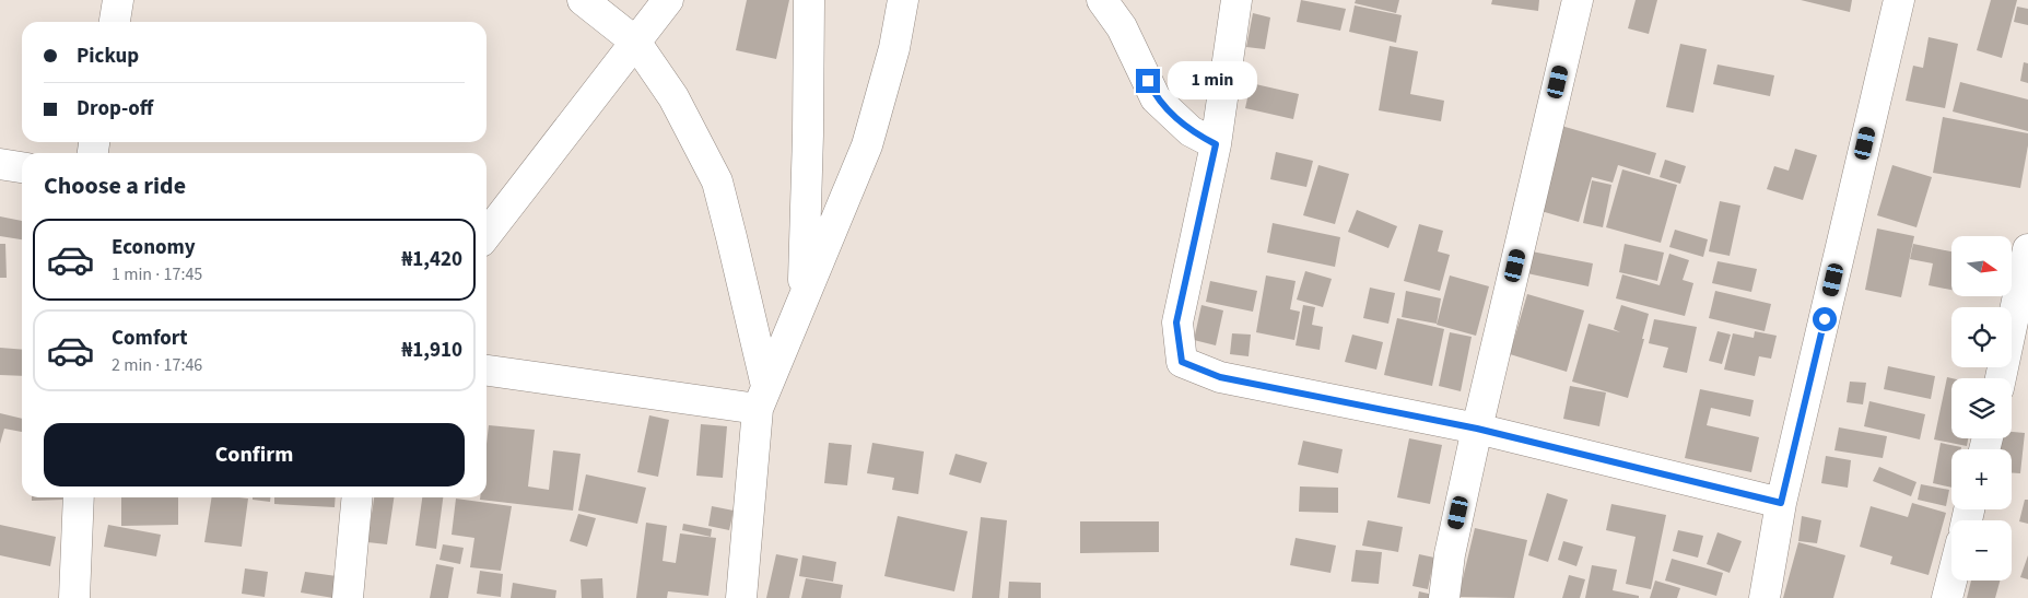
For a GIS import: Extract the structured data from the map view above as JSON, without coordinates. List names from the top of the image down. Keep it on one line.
{"north":"right","page":{"banner":["Pickup","Drop-off"],"bubble":"1 min","heading":"Choose a ride","list":[{"name":"Economy","note":"1 min · 17:45","value":"₦1,420"},{"name":"Comfort","note":"2 min · 17:46","value":"₦1,910"}],"map_buttons":["+","−"],"buttons":"Confirm"}}
